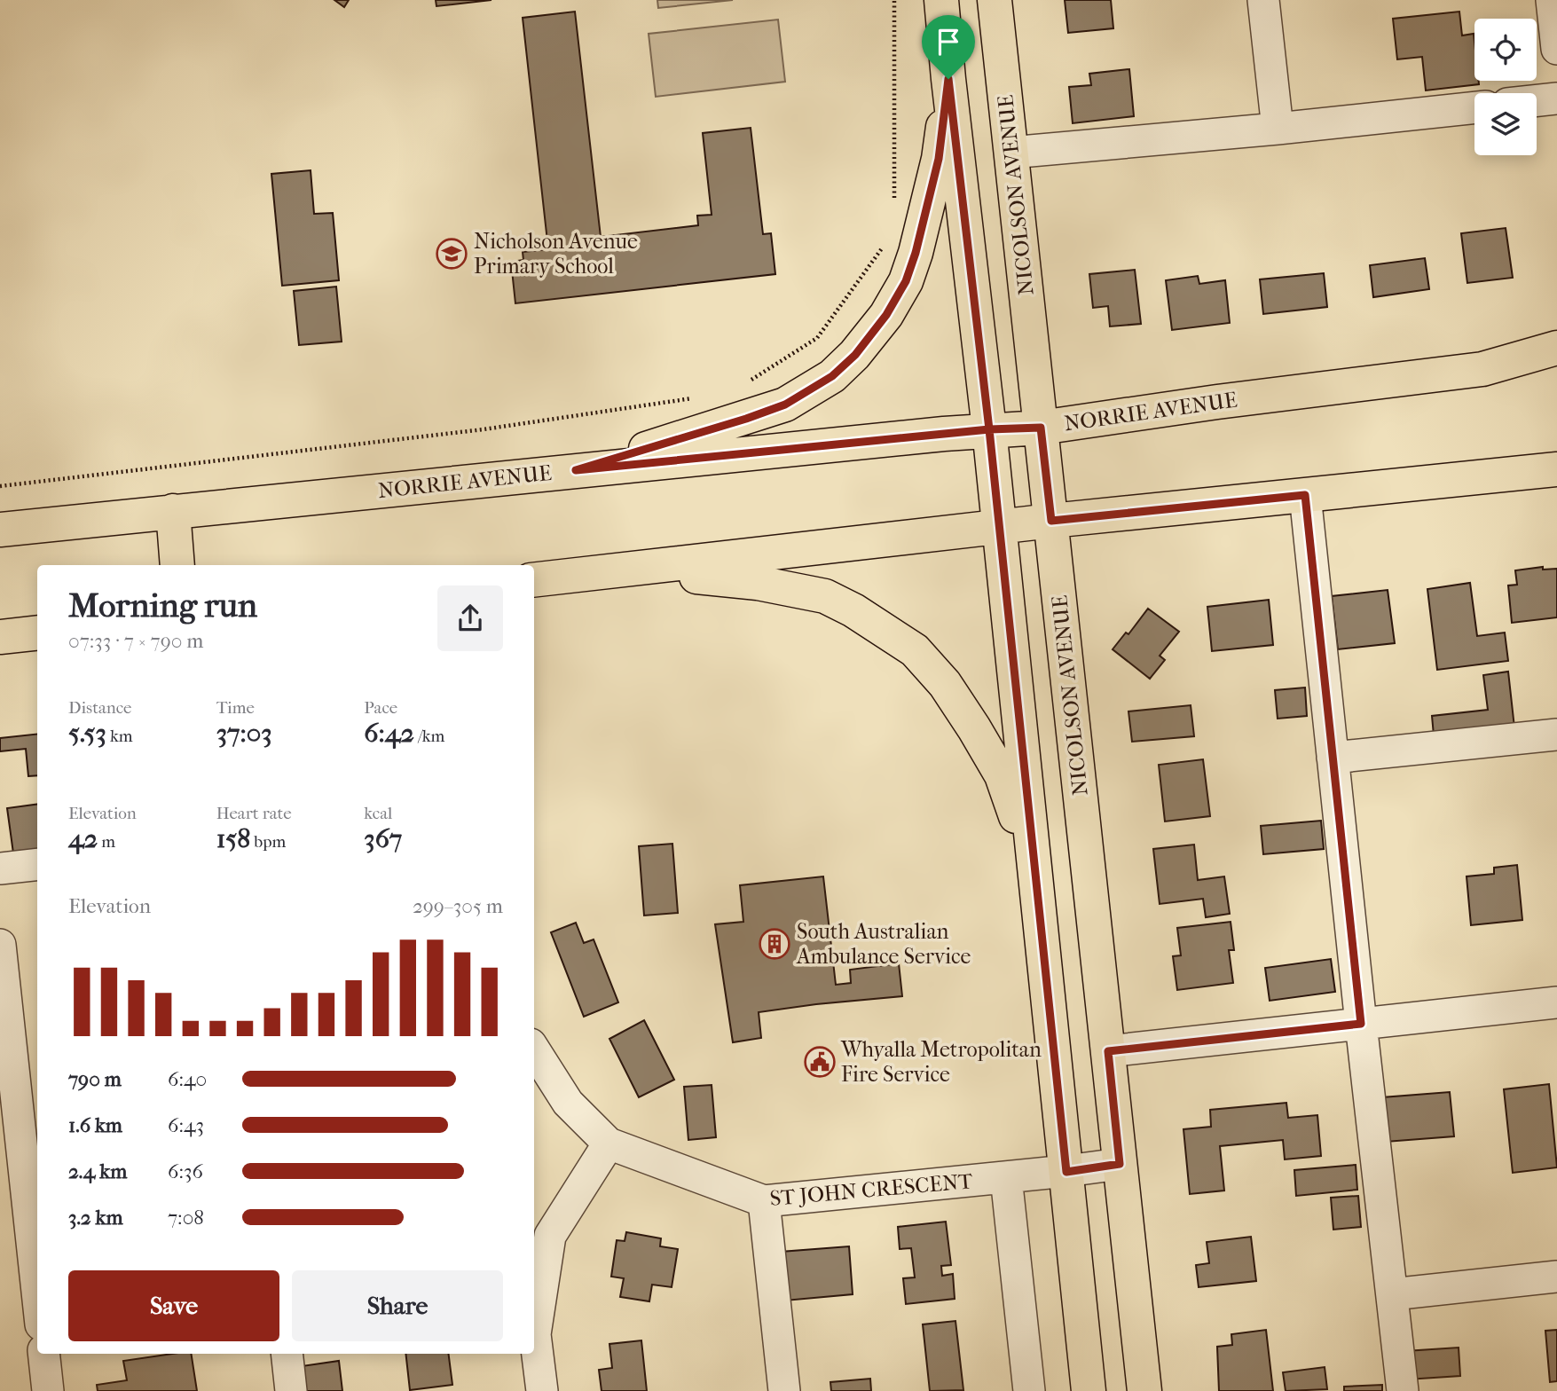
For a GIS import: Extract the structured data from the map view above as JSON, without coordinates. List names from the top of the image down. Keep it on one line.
{"streets":{"main road":["NICOLSON AVENUE","NORRIE AVENUE"],"street":["ST JOHN CRESCENT"]},"crossings":[["NICOLSON AVENUE","NORRIE AVENUE"],["NICOLSON AVENUE","ST JOHN CRESCENT"]],"places":{"school or university":["Nicholson Avenue Primary School"],"building":["South Australian Ambulance Service"],"public building":["Whyalla Metropolitan Fire Service"]},"page":{"heading":["Morning run","07:33 · 7 × 790 m"],"stats":[["Distance","5.53 km"],["Time","37:03"],["Pace","6:42 /km"],["Elevation","42 m"],["Heart rate","158 bpm"],["kcal","367"]],"chart":["Elevation","299–305 m"],"list":[{"name":"790 m","note":"6:40"},{"name":"1.6 km","note":"6:43"},{"name":"2.4 km","note":"6:36"},{"name":"3.2 km","note":"7:08"}],"buttons":["Save","Share"]}}
